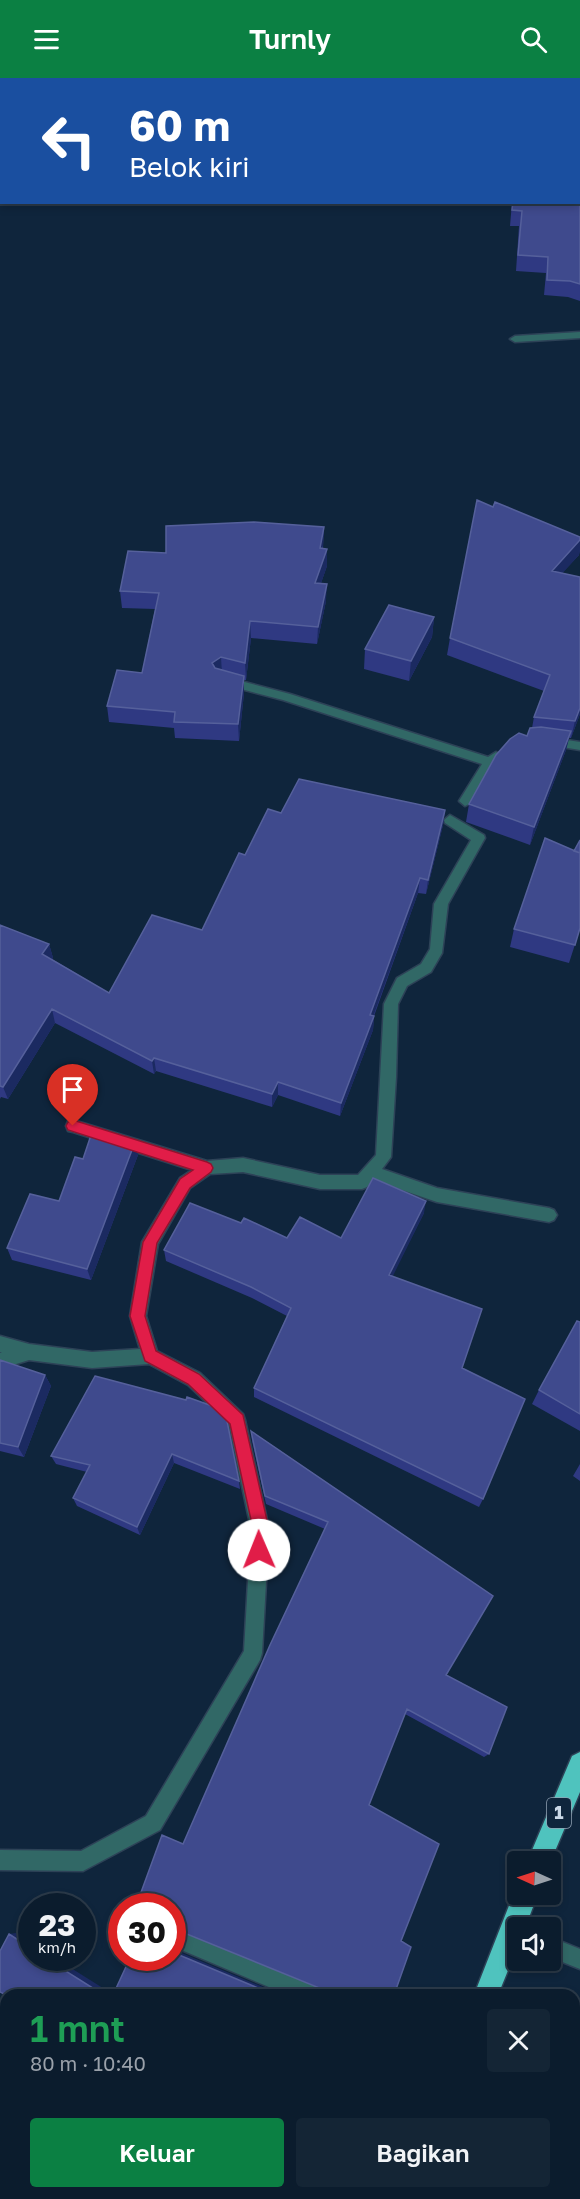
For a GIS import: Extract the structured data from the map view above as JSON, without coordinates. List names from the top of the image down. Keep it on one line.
{"streets":{"highway":["1"]},"north":"left","page":{"header":"Turnly","turn":["60 m","Belok kiri"],"speed":"23 km/h","limit":"30","heading":["1 mnt","80 m · 10:40"],"buttons":["Keluar","Bagikan"]}}
